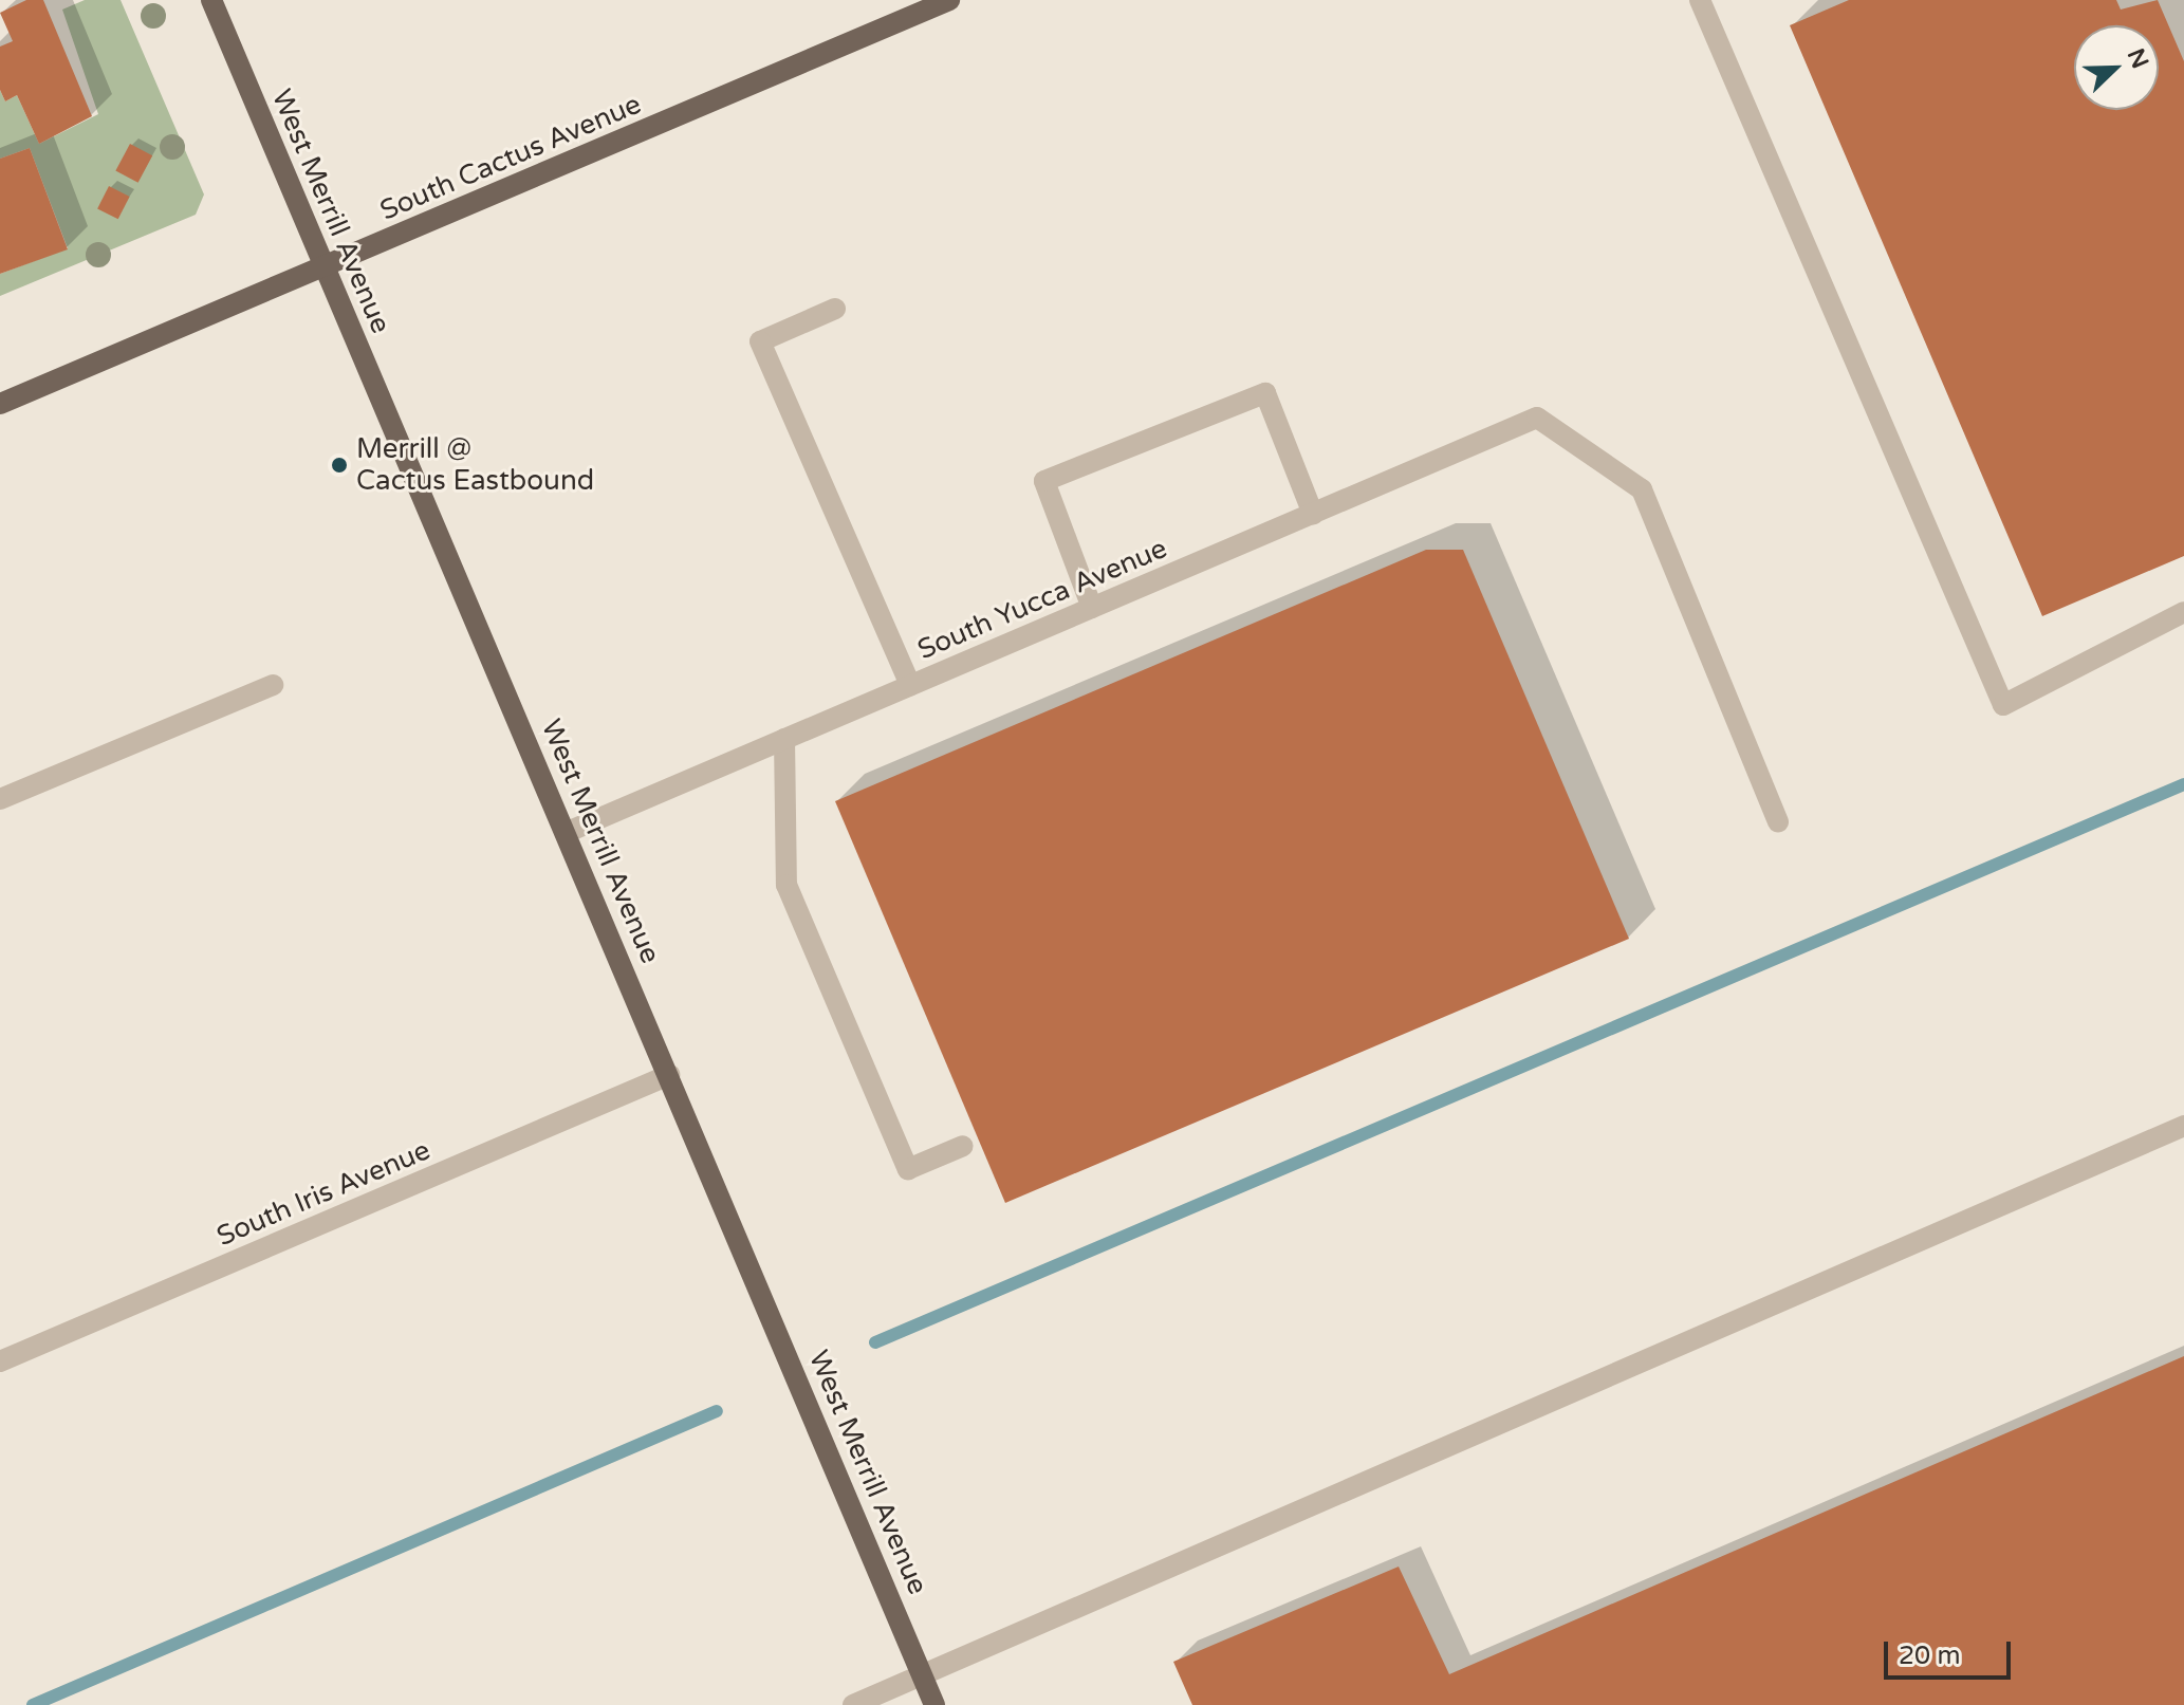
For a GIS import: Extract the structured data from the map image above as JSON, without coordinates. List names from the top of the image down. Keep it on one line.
{"streets":{"main road":["South Cactus Avenue","West Merrill Avenue"],"street":["South Yucca Avenue","South Iris Avenue"]},"crossings":[["South Cactus Avenue","West Merrill Avenue"],["West Merrill Avenue","South Yucca Avenue"],["West Merrill Avenue","South Iris Avenue"]],"places":["Merrill @ Cactus Eastbound"],"scale_bar":"20 m","north":"top right"}
